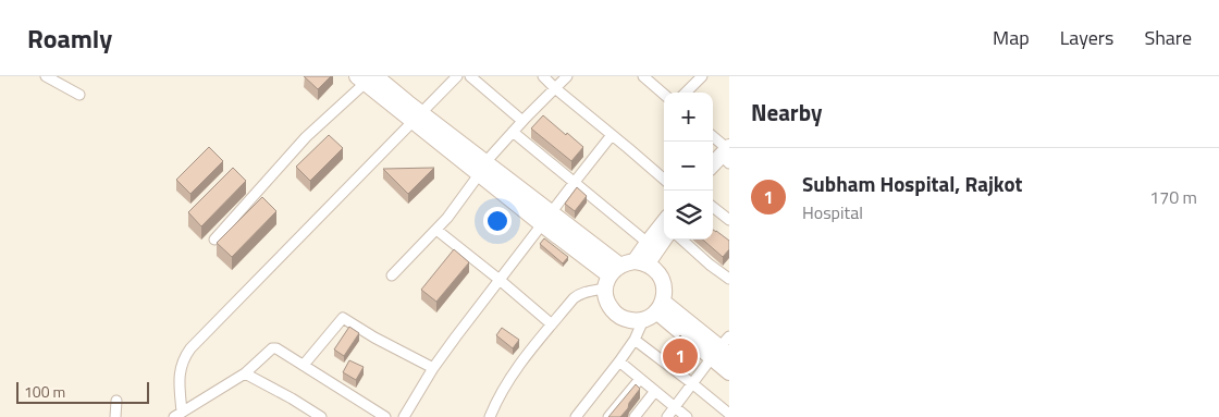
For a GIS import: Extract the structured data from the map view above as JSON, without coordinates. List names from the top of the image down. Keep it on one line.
{"scale_bar":"100 m","page":{"header":"Roamly","nav":["Map","Layers","Share"],"heading":"Nearby","map_buttons":["+","−"],"list":[{"mark":"1","name":"Subham Hospital, Rajkot","note":"Hospital","value":"170 m"}],"pins":"1","scale":"100 m"}}
